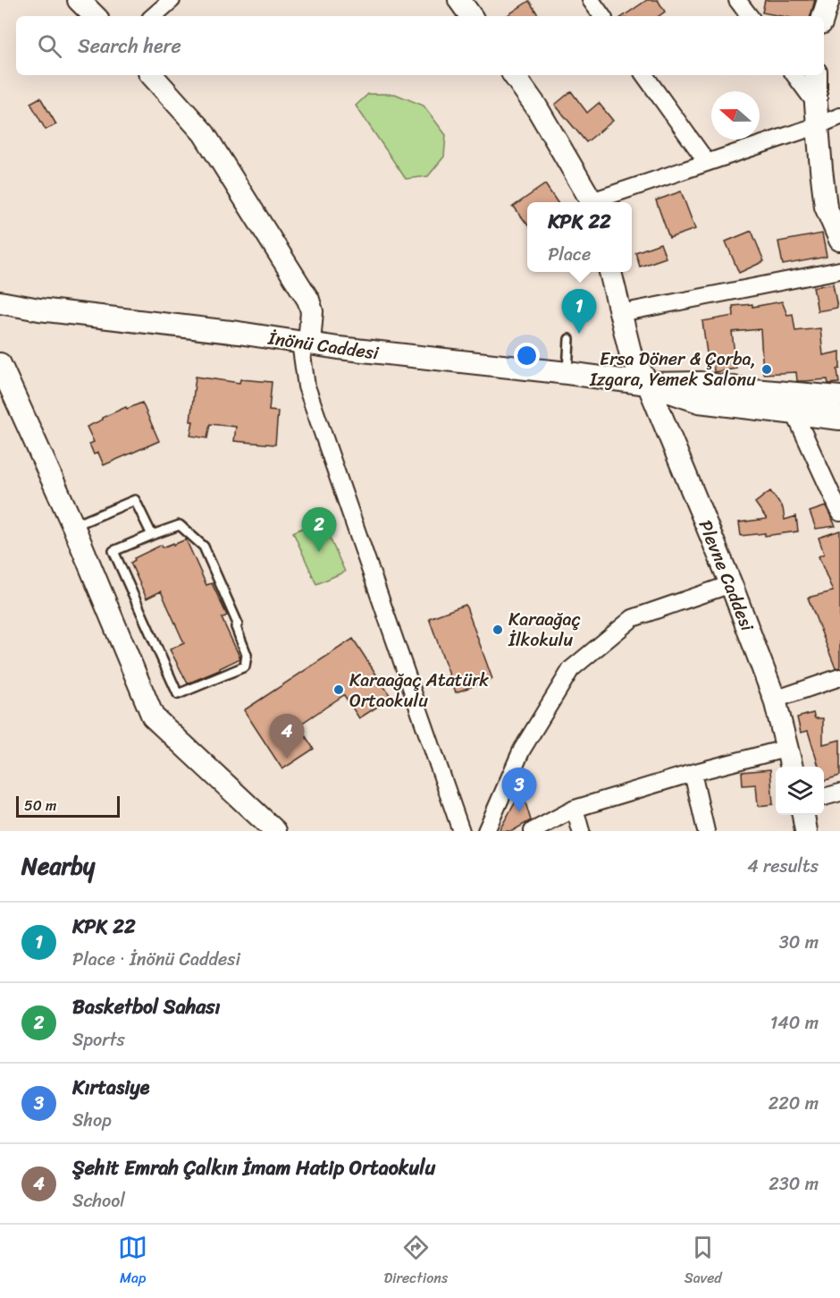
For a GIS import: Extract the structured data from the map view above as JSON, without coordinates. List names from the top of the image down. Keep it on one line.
{"streets":{"street":["İnönü Caddesi","Plevne Caddesi"]},"crossings":[["İnönü Caddesi","Plevne Caddesi"]],"places":["Ersa Döner & Çorba, Izgara, Yemek Salonu","Karaağaç İlkokulu","Karaağaç Atatürk Ortaokulu"],"scale_bar":"50 m","north":"left","page":{"search":"Search here","popup":["KPK 22","Place"],"pins":["1","2","4","3"],"scale":"50 m","heading":["Nearby","4 results"],"list":[{"mark":"1","name":"KPK 22","note":"Place · İnönü Caddesi","value":"30 m"},{"mark":"2","name":"Basketbol Sahası","note":"Sports","value":"140 m"},{"mark":"3","name":"Kırtasiye","note":"Shop","value":"220 m"},{"mark":"4","name":"Şehit Emrah Çalkın İmam Hatip Ortaokulu","note":"School","value":"230 m"}],"nav":["Map","Directions","Saved"]}}
